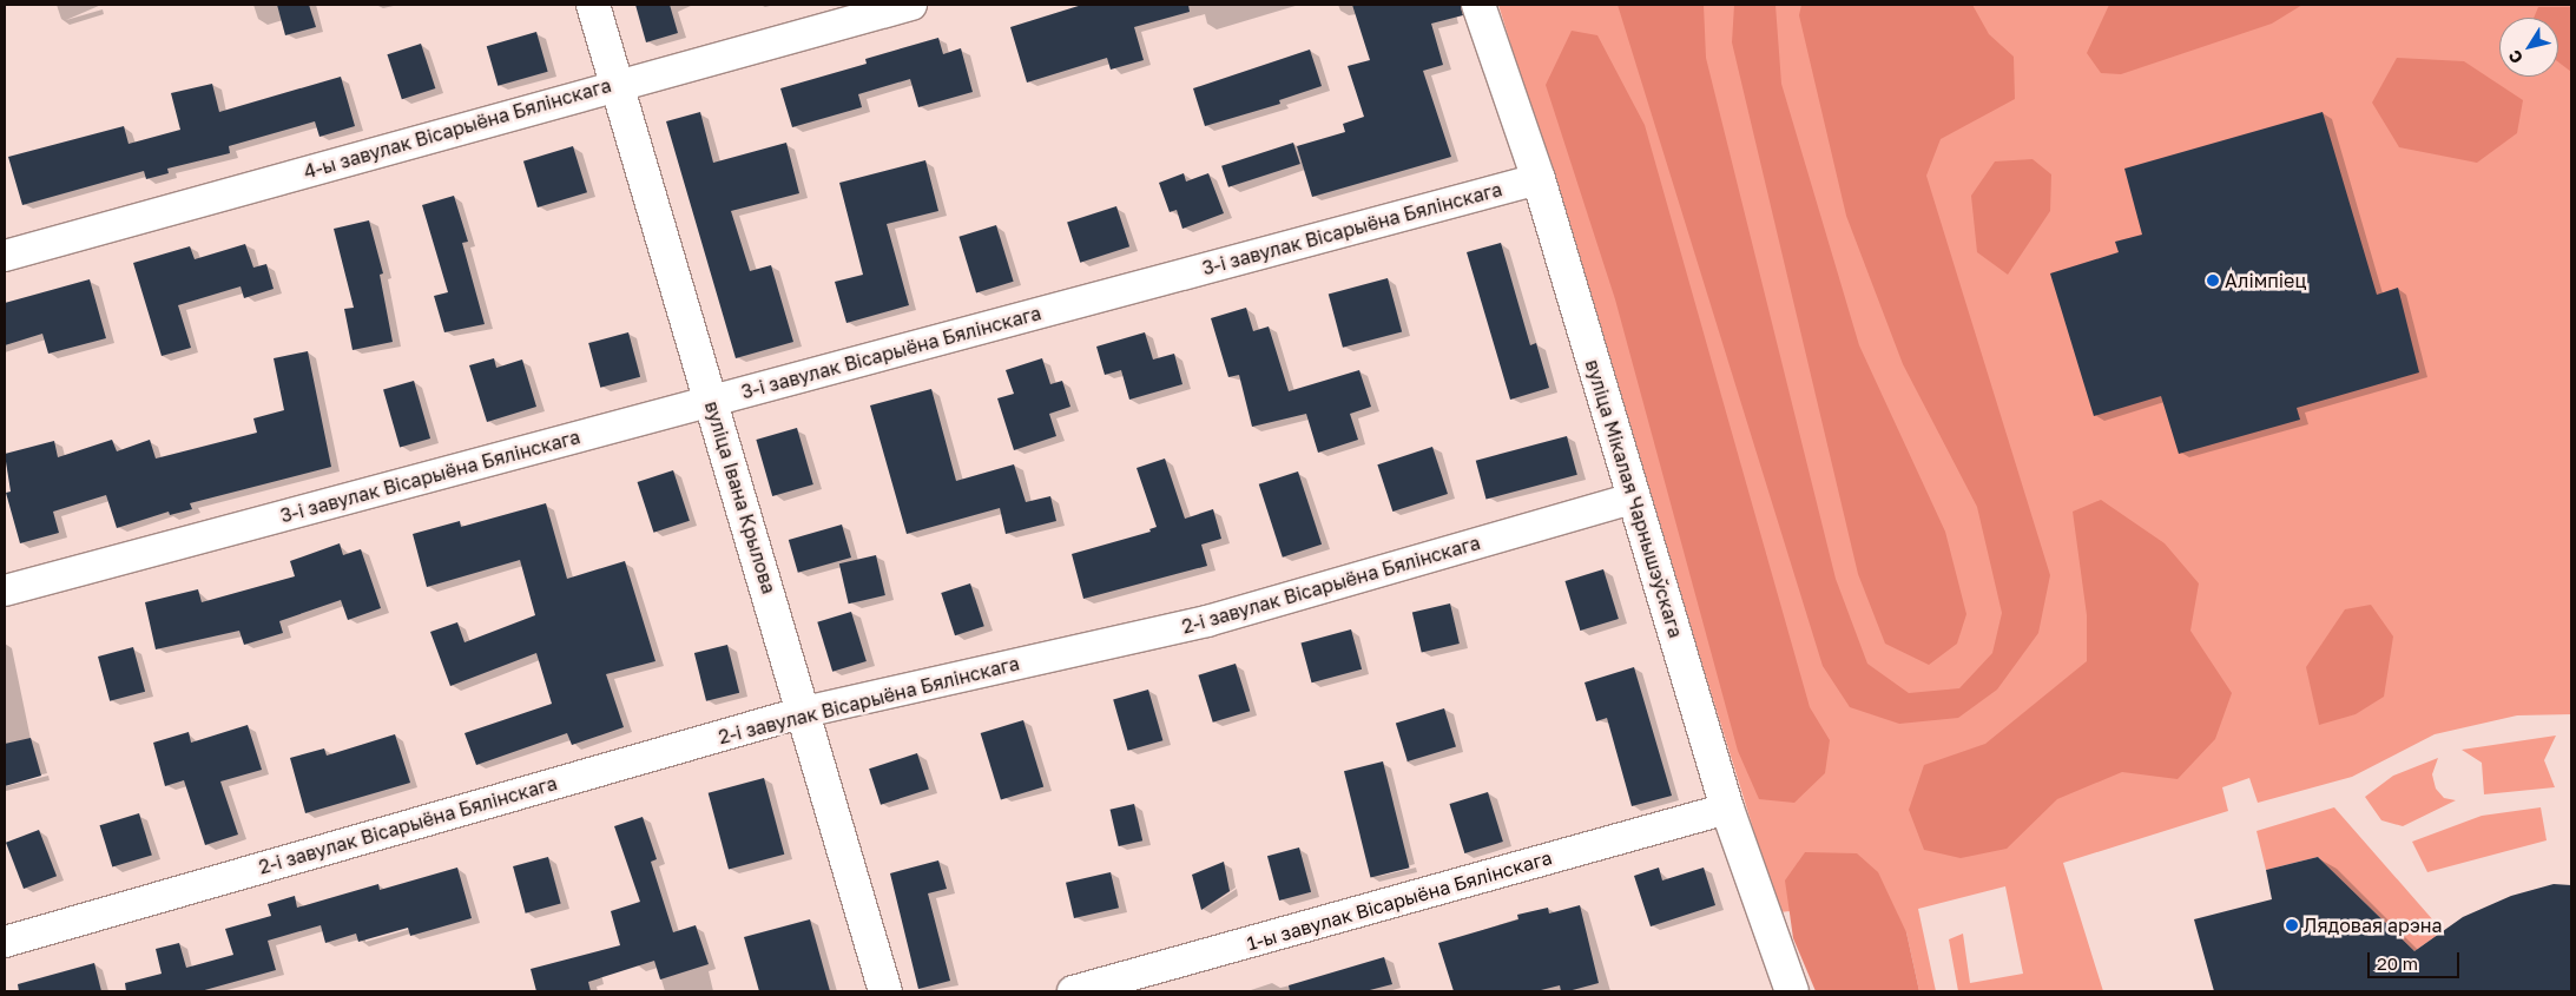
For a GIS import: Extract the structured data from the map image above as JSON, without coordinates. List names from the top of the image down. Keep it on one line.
{"streets":{"street":["4-ы завулак Вісарыёна Бялінскага","3-і завулак Вісарыёна Бялінскага","вуліца Івана Крылова","вуліца Мікалая Чарнышэўскага","2-і завулак Вісарыёна Бялінскага","1-ы завулак Вісарыёна Бялінскага"]},"crossings":[["4-ы завулак Вісарыёна Бялінскага","вуліца Івана Крылова"],["3-і завулак Вісарыёна Бялінскага","вуліца Івана Крылова"],["3-і завулак Вісарыёна Бялінскага","вуліца Мікалая Чарнышэўскага"],["вуліца Івана Крылова","2-і завулак Вісарыёна Бялінскага"],["вуліца Мікалая Чарнышэўскага","2-і завулак Вісарыёна Бялінскага"],["вуліца Мікалая Чарнышэўскага","1-ы завулак Вісарыёна Бялінскага"]],"places":["Алімпіец","Лядовая арэна"],"scale_bar":"20 m","north":"bottom left"}
